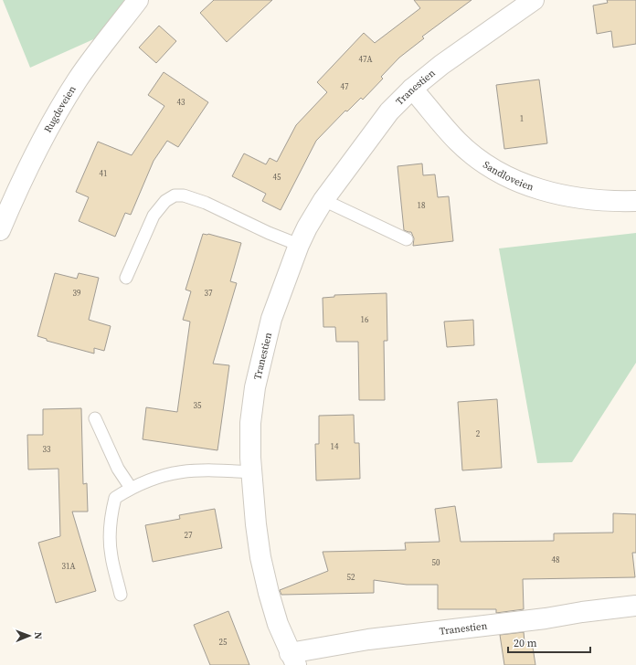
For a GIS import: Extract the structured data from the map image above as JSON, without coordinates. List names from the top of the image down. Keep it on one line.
{"streets":{"street":["Tranestien","Rugdeveien","Sandloveien"]},"crossings":[["Tranestien","Sandloveien"]],"house_numbers":["47A","47","43","1","41","45","18","39","37","16","35","2","14","33","27","48","50","31A","52","25"],"scale_bar":"20 m","north":"right"}
